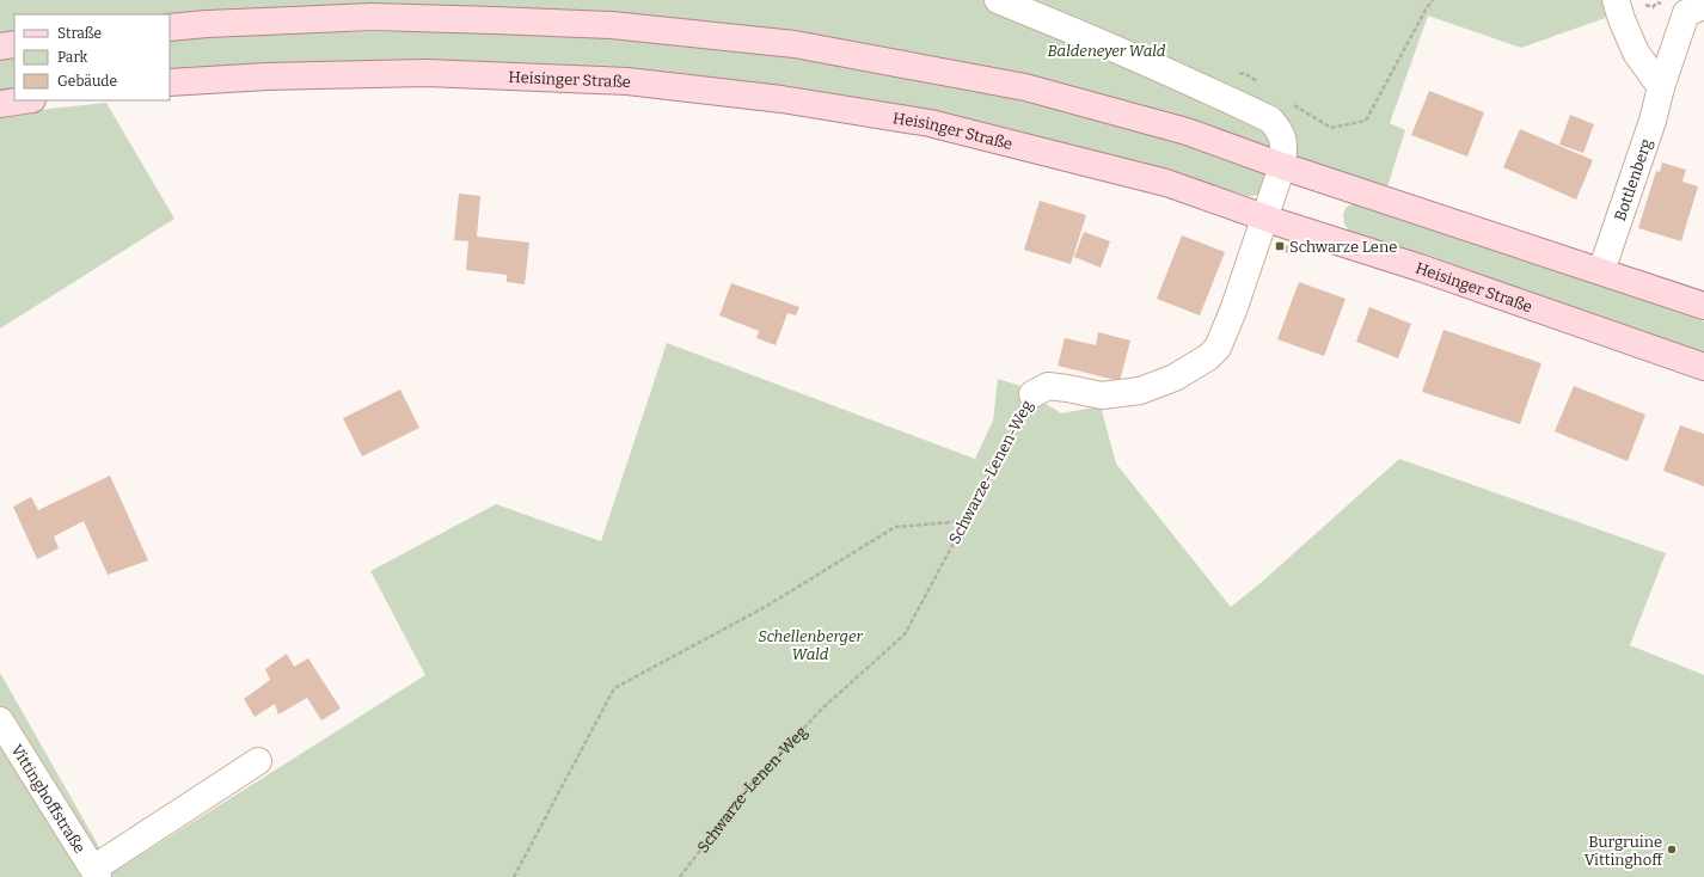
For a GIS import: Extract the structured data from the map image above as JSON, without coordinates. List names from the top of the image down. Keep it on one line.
{"streets":{"main road":["Heisinger Straße"],"street":["Bottlenberg","Schwarze-Lenen-Weg","Vittinghoffstraße"]},"crossings":[["Heisinger Straße","Schwarze-Lenen-Weg"]],"parks":["Baldeneyer Wald","Schellenberger Wald"],"places":{"transit":["Schwarze Lene"],"other":["Burgruine Vittinghoff"]},"legend":["Straße","Park","Gebäude"]}
